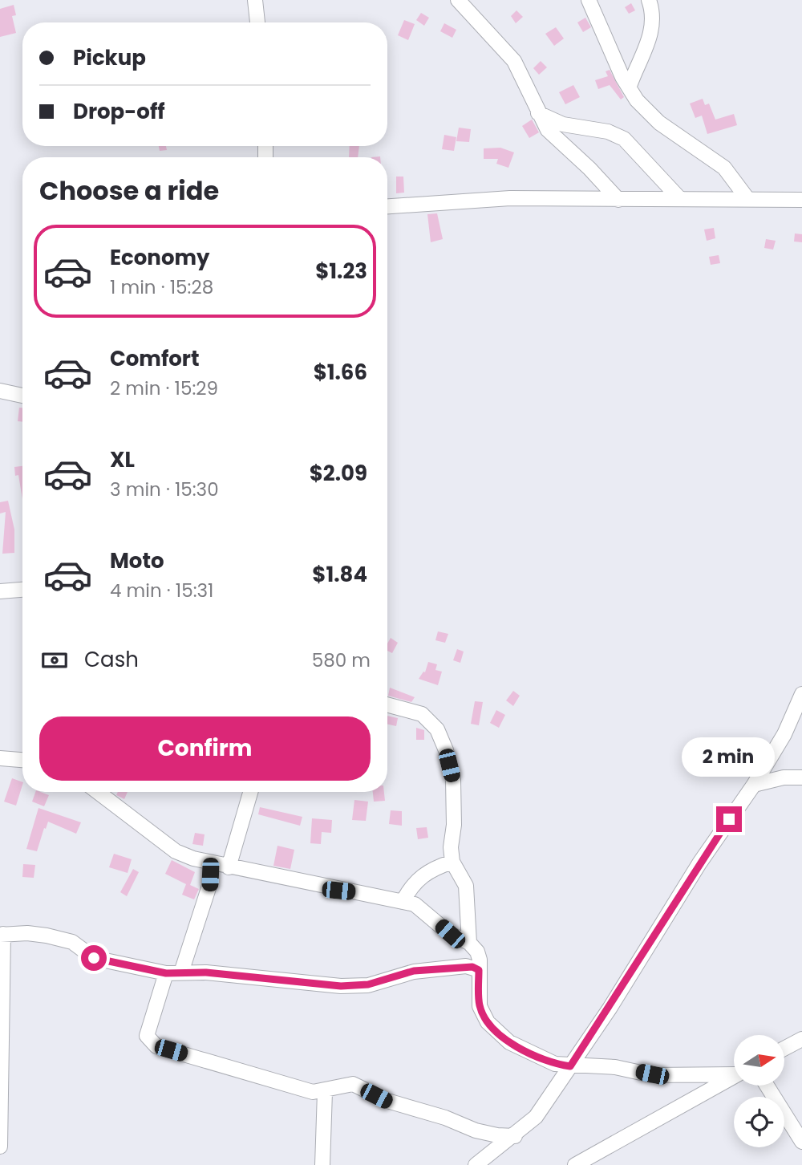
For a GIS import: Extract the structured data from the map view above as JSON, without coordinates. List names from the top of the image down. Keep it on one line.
{"north":"right","page":{"banner":["Pickup","Drop-off"],"heading":"Choose a ride","list":[{"name":"Economy","note":"1 min · 15:28","value":"$1.23"},{"name":"Comfort","note":"2 min · 15:29","value":"$1.66"},{"name":"XL","note":"3 min · 15:30","value":"$2.09"},{"name":"Moto","note":"4 min · 15:31","value":"$1.84"}],"pay":["Cash","580 m"],"buttons":"Confirm","bubble":"2 min"}}
